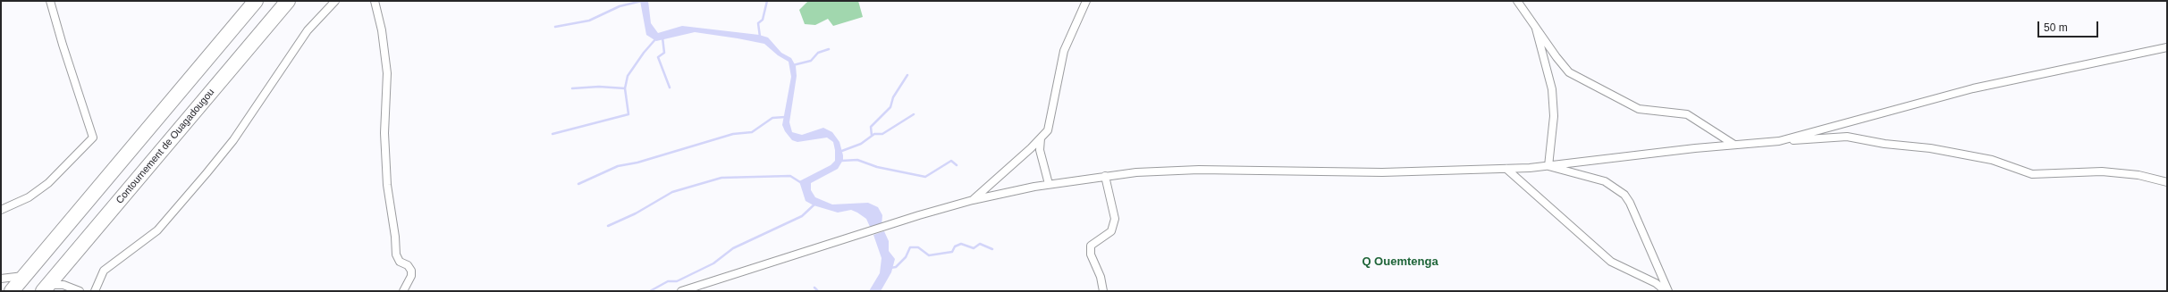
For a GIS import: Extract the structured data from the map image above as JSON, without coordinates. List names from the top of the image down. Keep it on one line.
{"streets":{"highway":["Contournement de Ouagadougou"]},"districts":["Q Ouemtenga"],"scale_bar":"50 m"}
